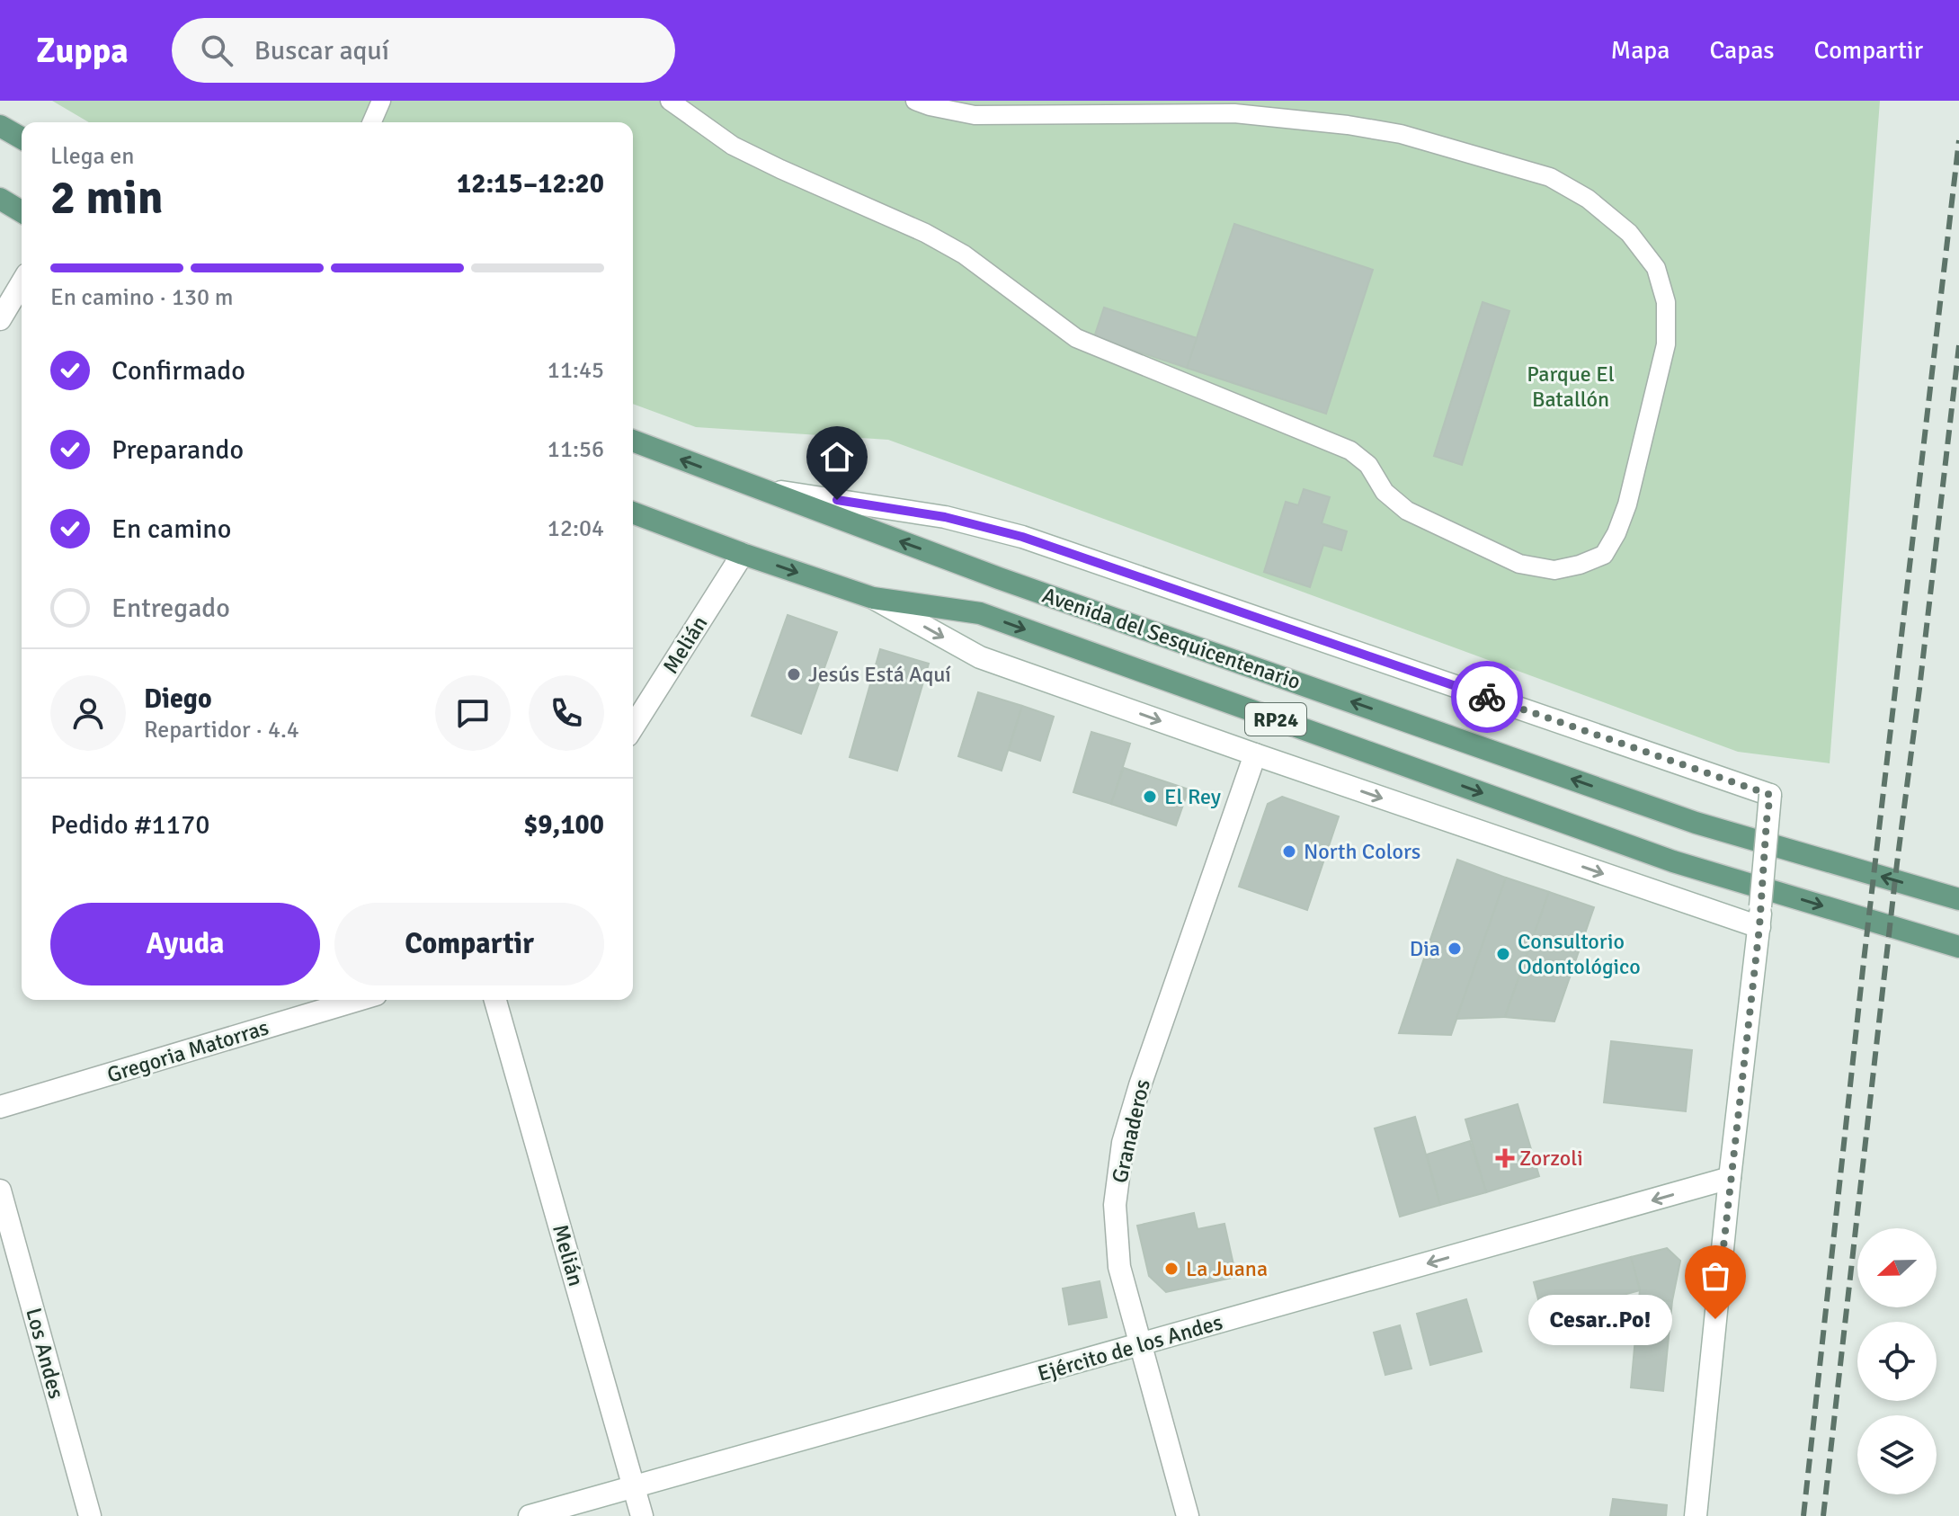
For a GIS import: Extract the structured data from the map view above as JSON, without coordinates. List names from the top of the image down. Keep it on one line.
{"streets":{"main road":["Avenida del Sesquicentenario","RP24"],"street":["Melián","Gregoria Matorras","Granaderos","Ejército de los Andes","Los Andes"]},"crossings":[["Avenida del Sesquicentenario","Melián"],["Avenida del Sesquicentenario","Granaderos"],["Melián","Ejército de los Andes"],["Granaderos","Ejército de los Andes"]],"one_way":["Ejército de los Andes"],"parks":["Parque El Batallón"],"places":{"other":["Jesús Está Aquí","El Rey","North Colors","Dia","Consultorio Odontológico","La Juana","Cesar..Po!"],"health":["Zorzoli"]},"north":"left","page":{"header":"Zuppa","search":"Buscar aquí","nav":["Mapa","Capas","Compartir"],"heading":["2 min","Llega en","12:15–12:20"],"panel":["Diego","Repartidor · 4.4","Pedido #1170","$9,100"],"bar":"En camino · 130 m","list":[["Confirmado","11:45"],["Preparando","11:56"],["En camino","12:04"],"Entregado"],"buttons":["Ayuda","Compartir"],"bubble":"Cesar..Po!"}}
